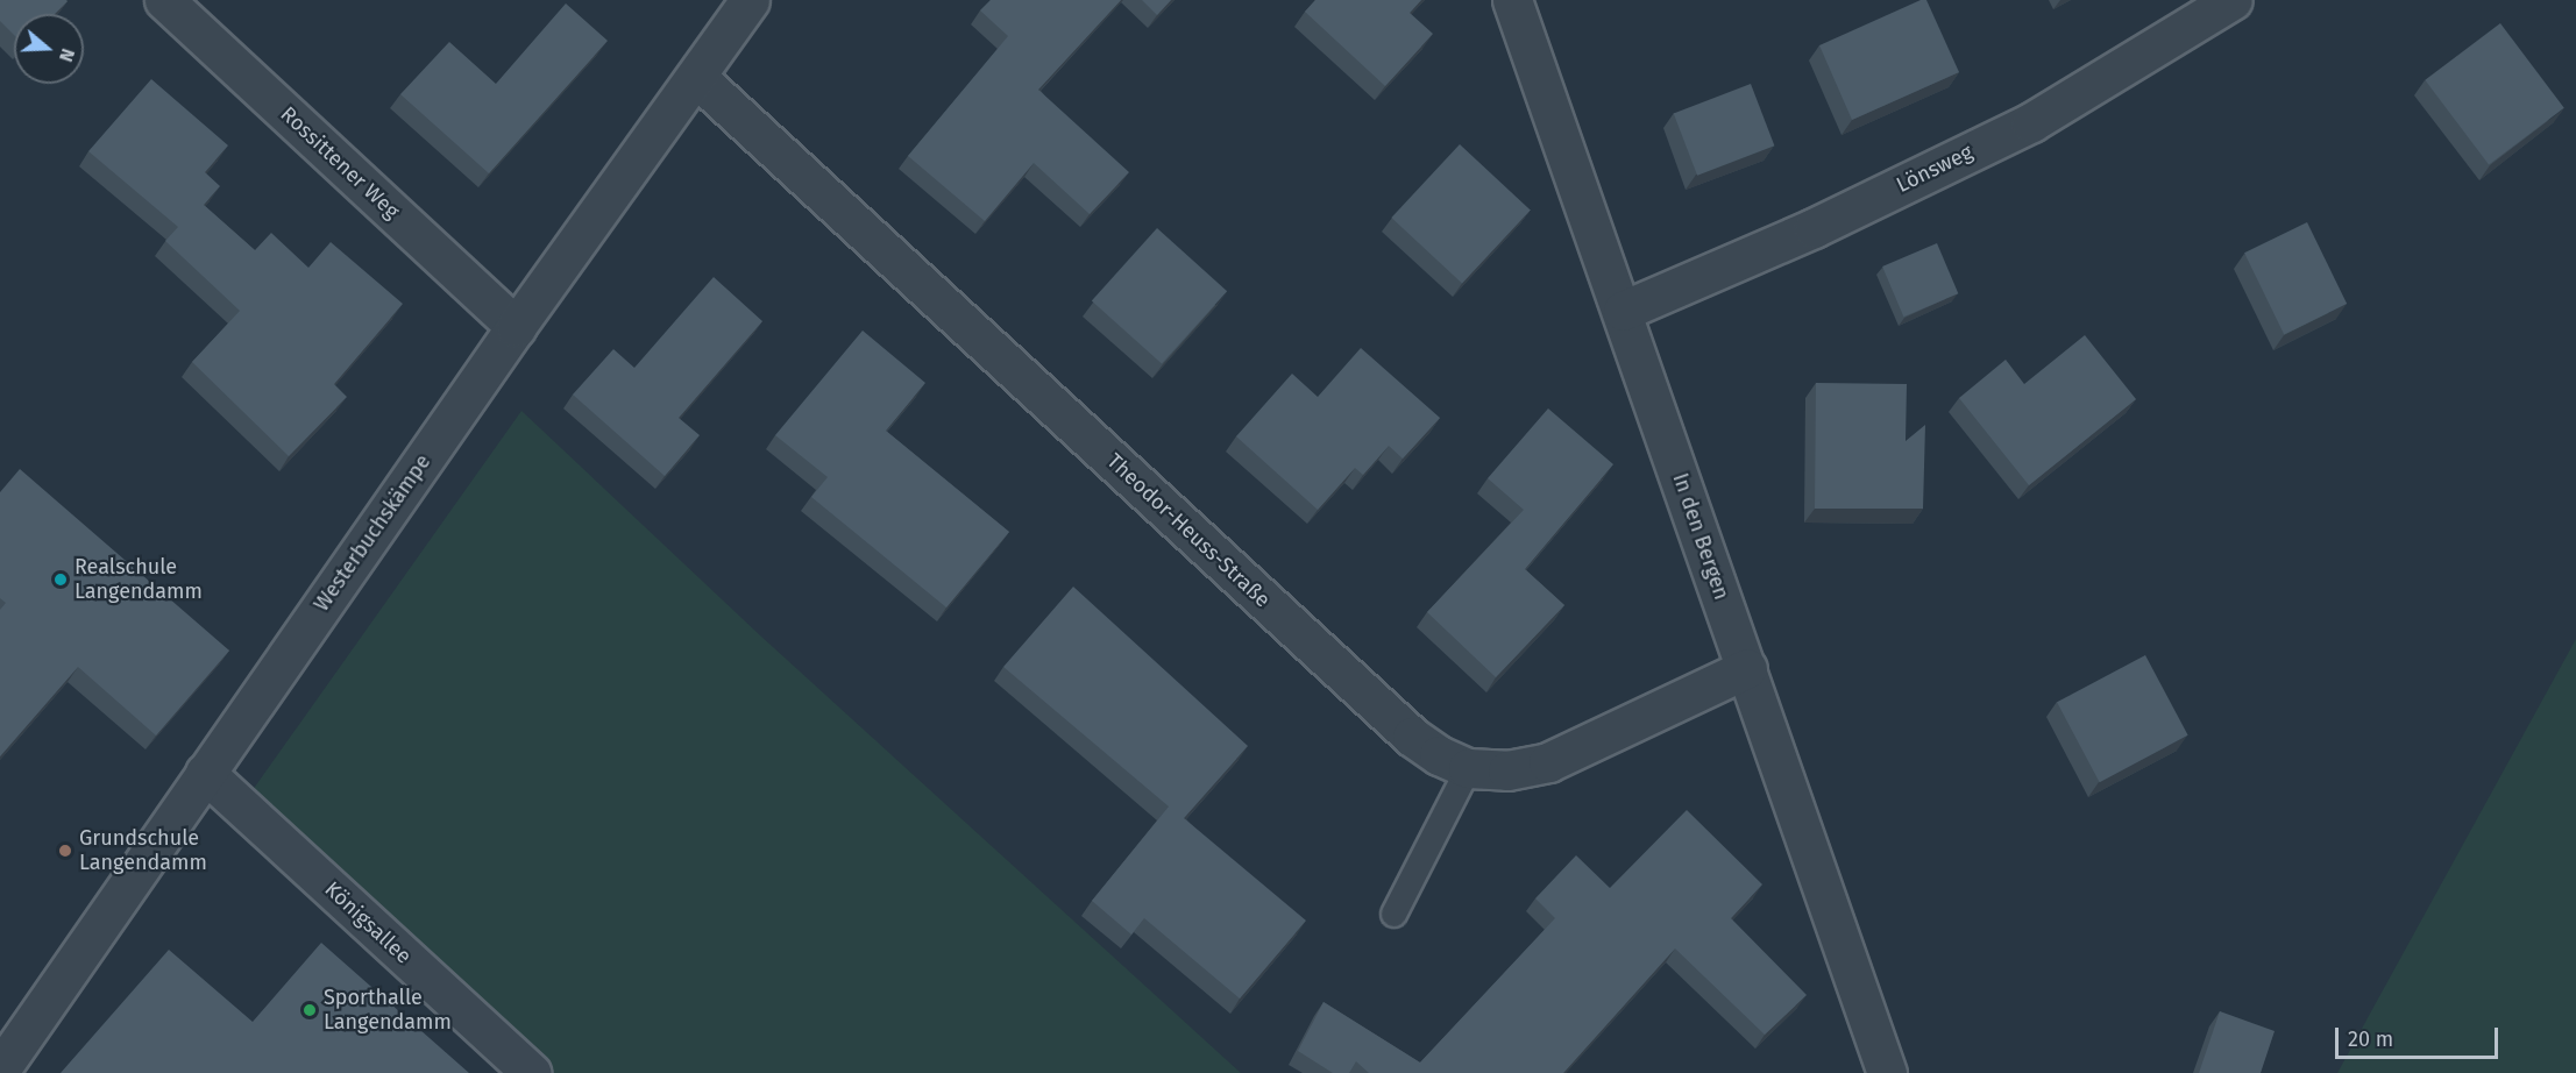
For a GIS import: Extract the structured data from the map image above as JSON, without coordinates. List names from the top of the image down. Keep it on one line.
{"streets":{"street":["Rossittener Weg","Lönsweg","Theodor-Heuss-Straße","Westerbuchskämpe","In den Bergen","Königsallee"]},"crossings":[["Rossittener Weg","Westerbuchskämpe"],["Lönsweg","In den Bergen"],["Theodor-Heuss-Straße","Westerbuchskämpe"],["Theodor-Heuss-Straße","In den Bergen"],["Westerbuchskämpe","Königsallee"]],"places":["Realschule Langendamm","Grundschule Langendamm","Sporthalle Langendamm"],"scale_bar":"20 m","north":"right"}
